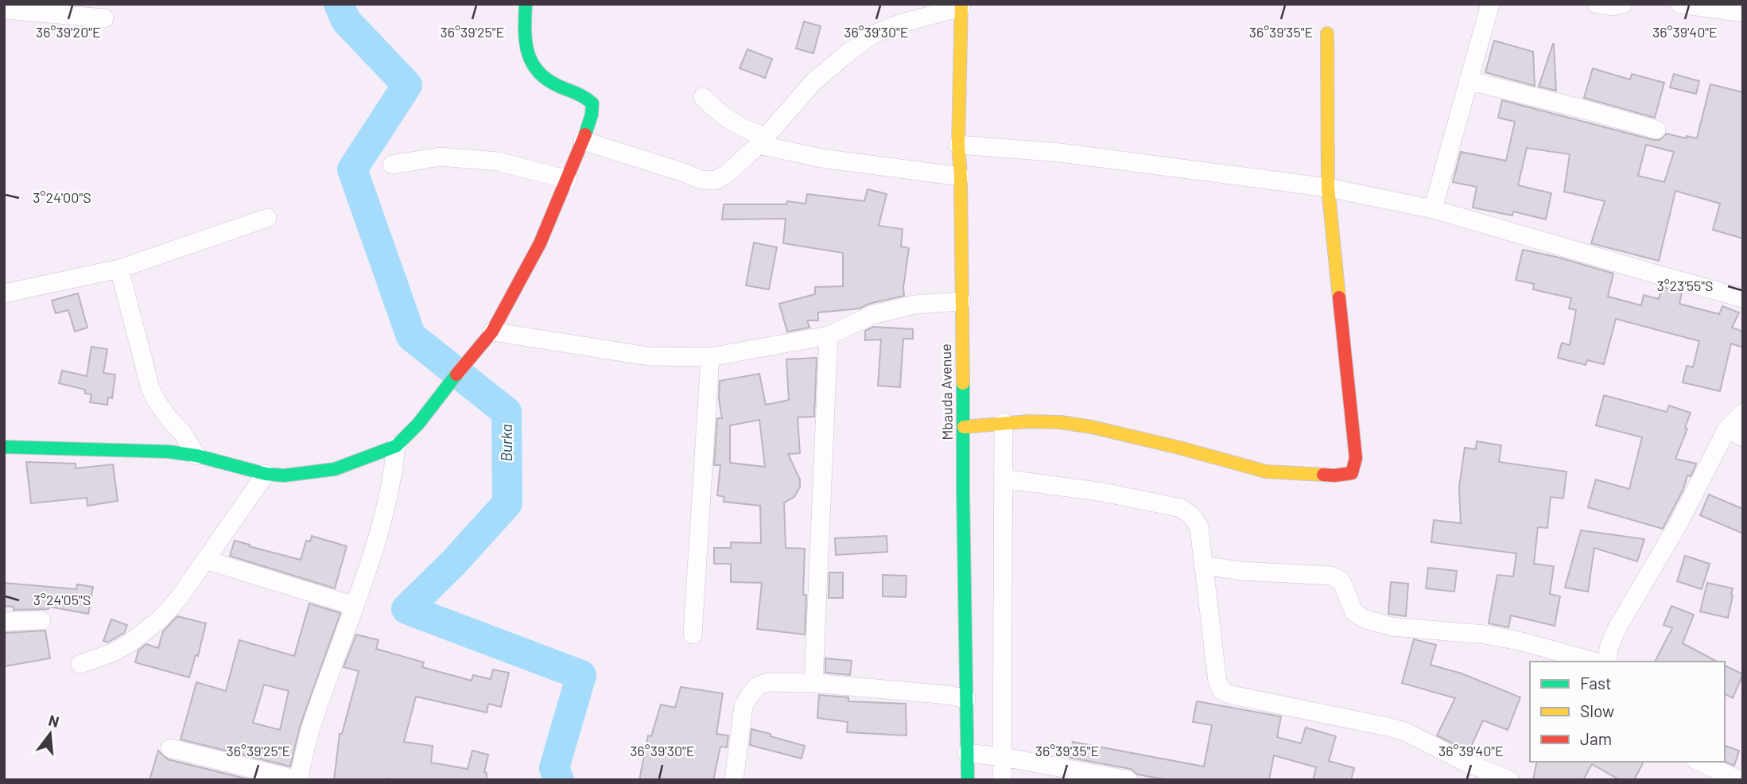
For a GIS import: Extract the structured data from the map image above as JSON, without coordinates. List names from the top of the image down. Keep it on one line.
{"streets":{"street":["Mbauda Avenue"]},"water":["Burka"],"legend":["Fast","Slow","Jam"],"north":"top","coordinates":["36°39'20\"E","36°39'25\"E","36°39'30\"E","36°39'35\"E","36°39'40\"E","3°24'00\"S","3°23'55\"S","3°24'05\"S"]}
